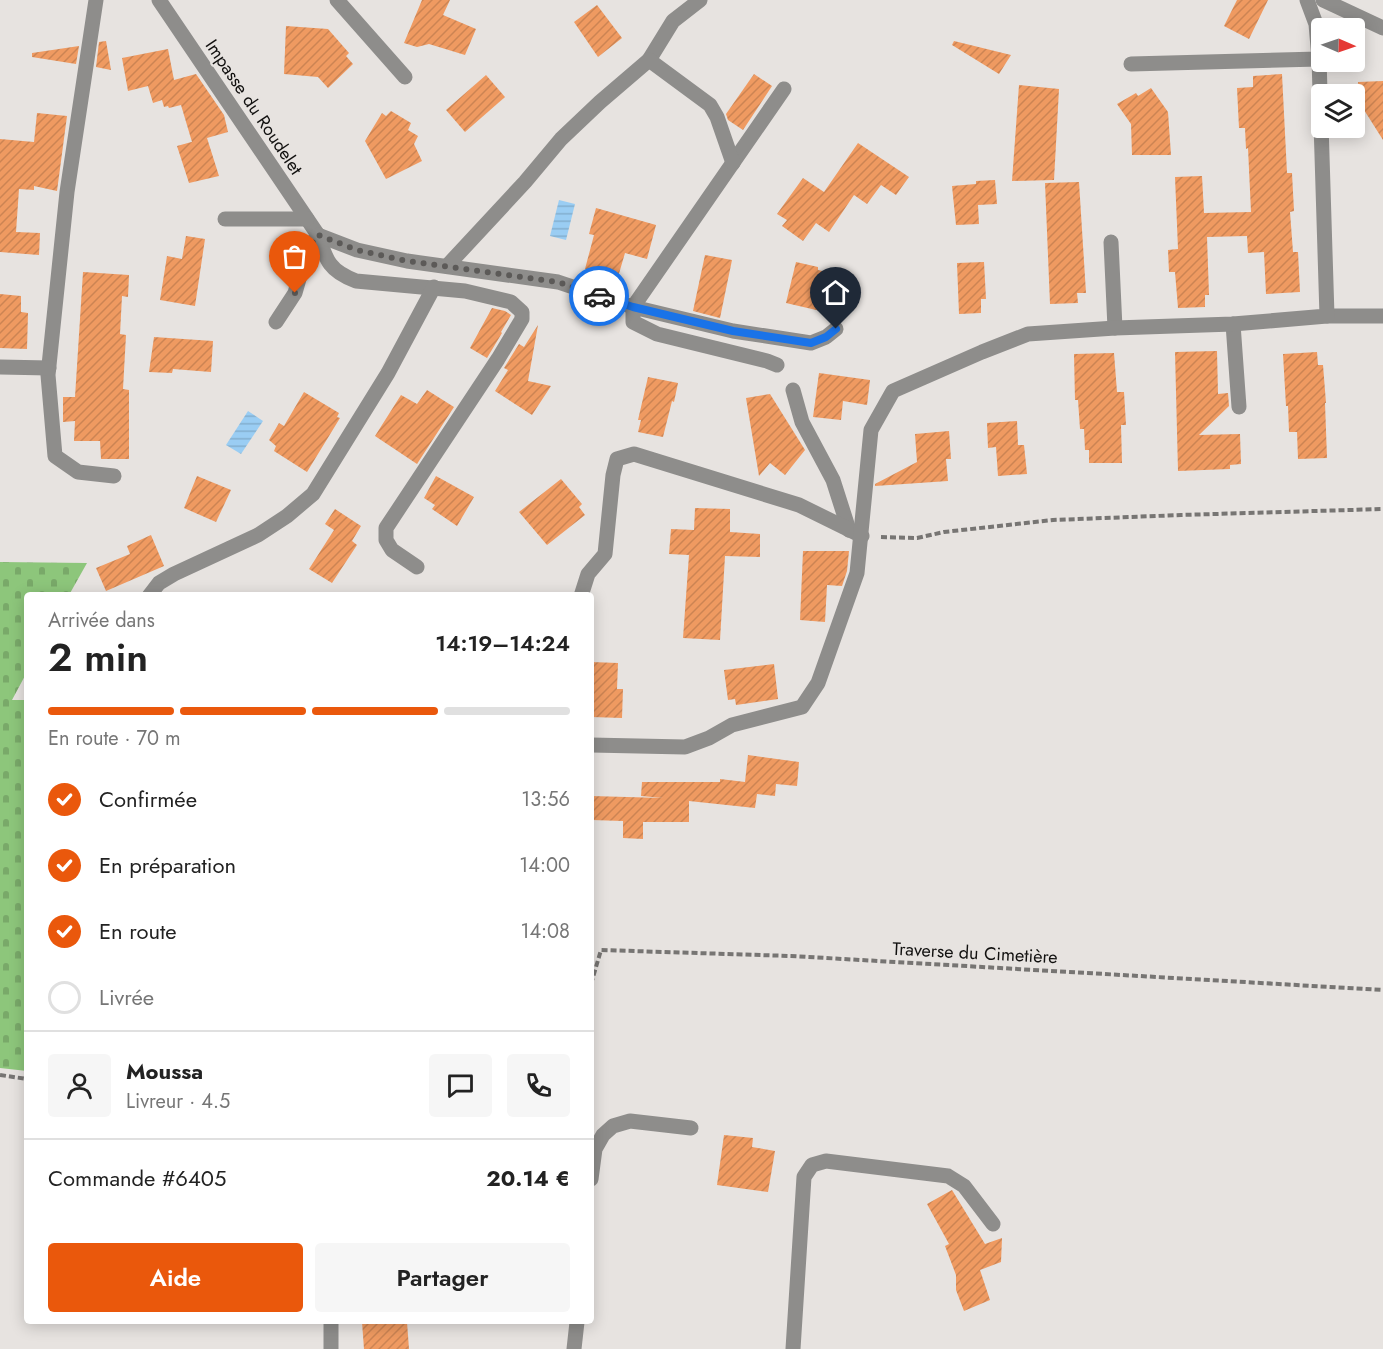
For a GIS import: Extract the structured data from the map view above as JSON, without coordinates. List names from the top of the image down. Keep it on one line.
{"streets":{"street":["Impasse du Roudelet"],"path":["Traverse du Cimetière"]},"north":"right","page":{"heading":["2 min","Arrivée dans","14:19–14:24"],"panel":["Moussa","Livreur · 4.5","Commande #6405","20.14 €"],"bar":"En route · 70 m","list":[["Confirmée","13:56"],["En préparation","14:00"],["En route","14:08"],"Livrée"],"buttons":["Aide","Partager"]}}
